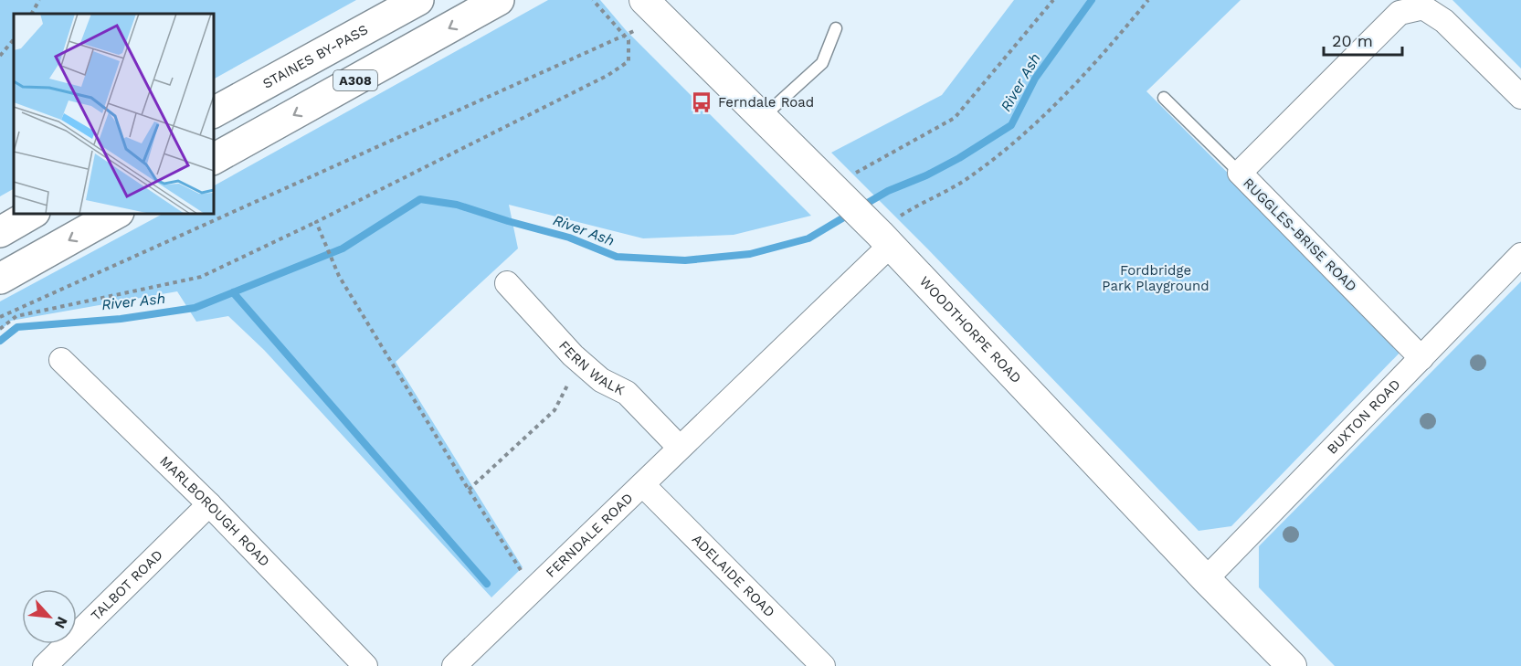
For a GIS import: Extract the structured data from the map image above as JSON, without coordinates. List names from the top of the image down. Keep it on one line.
{"streets":{"highway":["STAINES BY-PASS","A308"],"street":["RUGGLES-BRISE ROAD","WOODTHORPE ROAD","FERN WALK","BUXTON ROAD","MARLBOROUGH ROAD","FERNDALE ROAD","ADELAIDE ROAD","TALBOT ROAD"]},"crossings":[["RUGGLES-BRISE ROAD","BUXTON ROAD"],["WOODTHORPE ROAD","BUXTON ROAD"],["WOODTHORPE ROAD","FERNDALE ROAD"],["FERN WALK","FERNDALE ROAD"],["MARLBOROUGH ROAD","TALBOT ROAD"],["FERNDALE ROAD","ADELAIDE ROAD"]],"water":["River Ash"],"parks":["Fordbridge Park Playground"],"places":{"bus stop":["Ferndale Road"]},"scale_bar":"20 m","north":"bottom right"}
